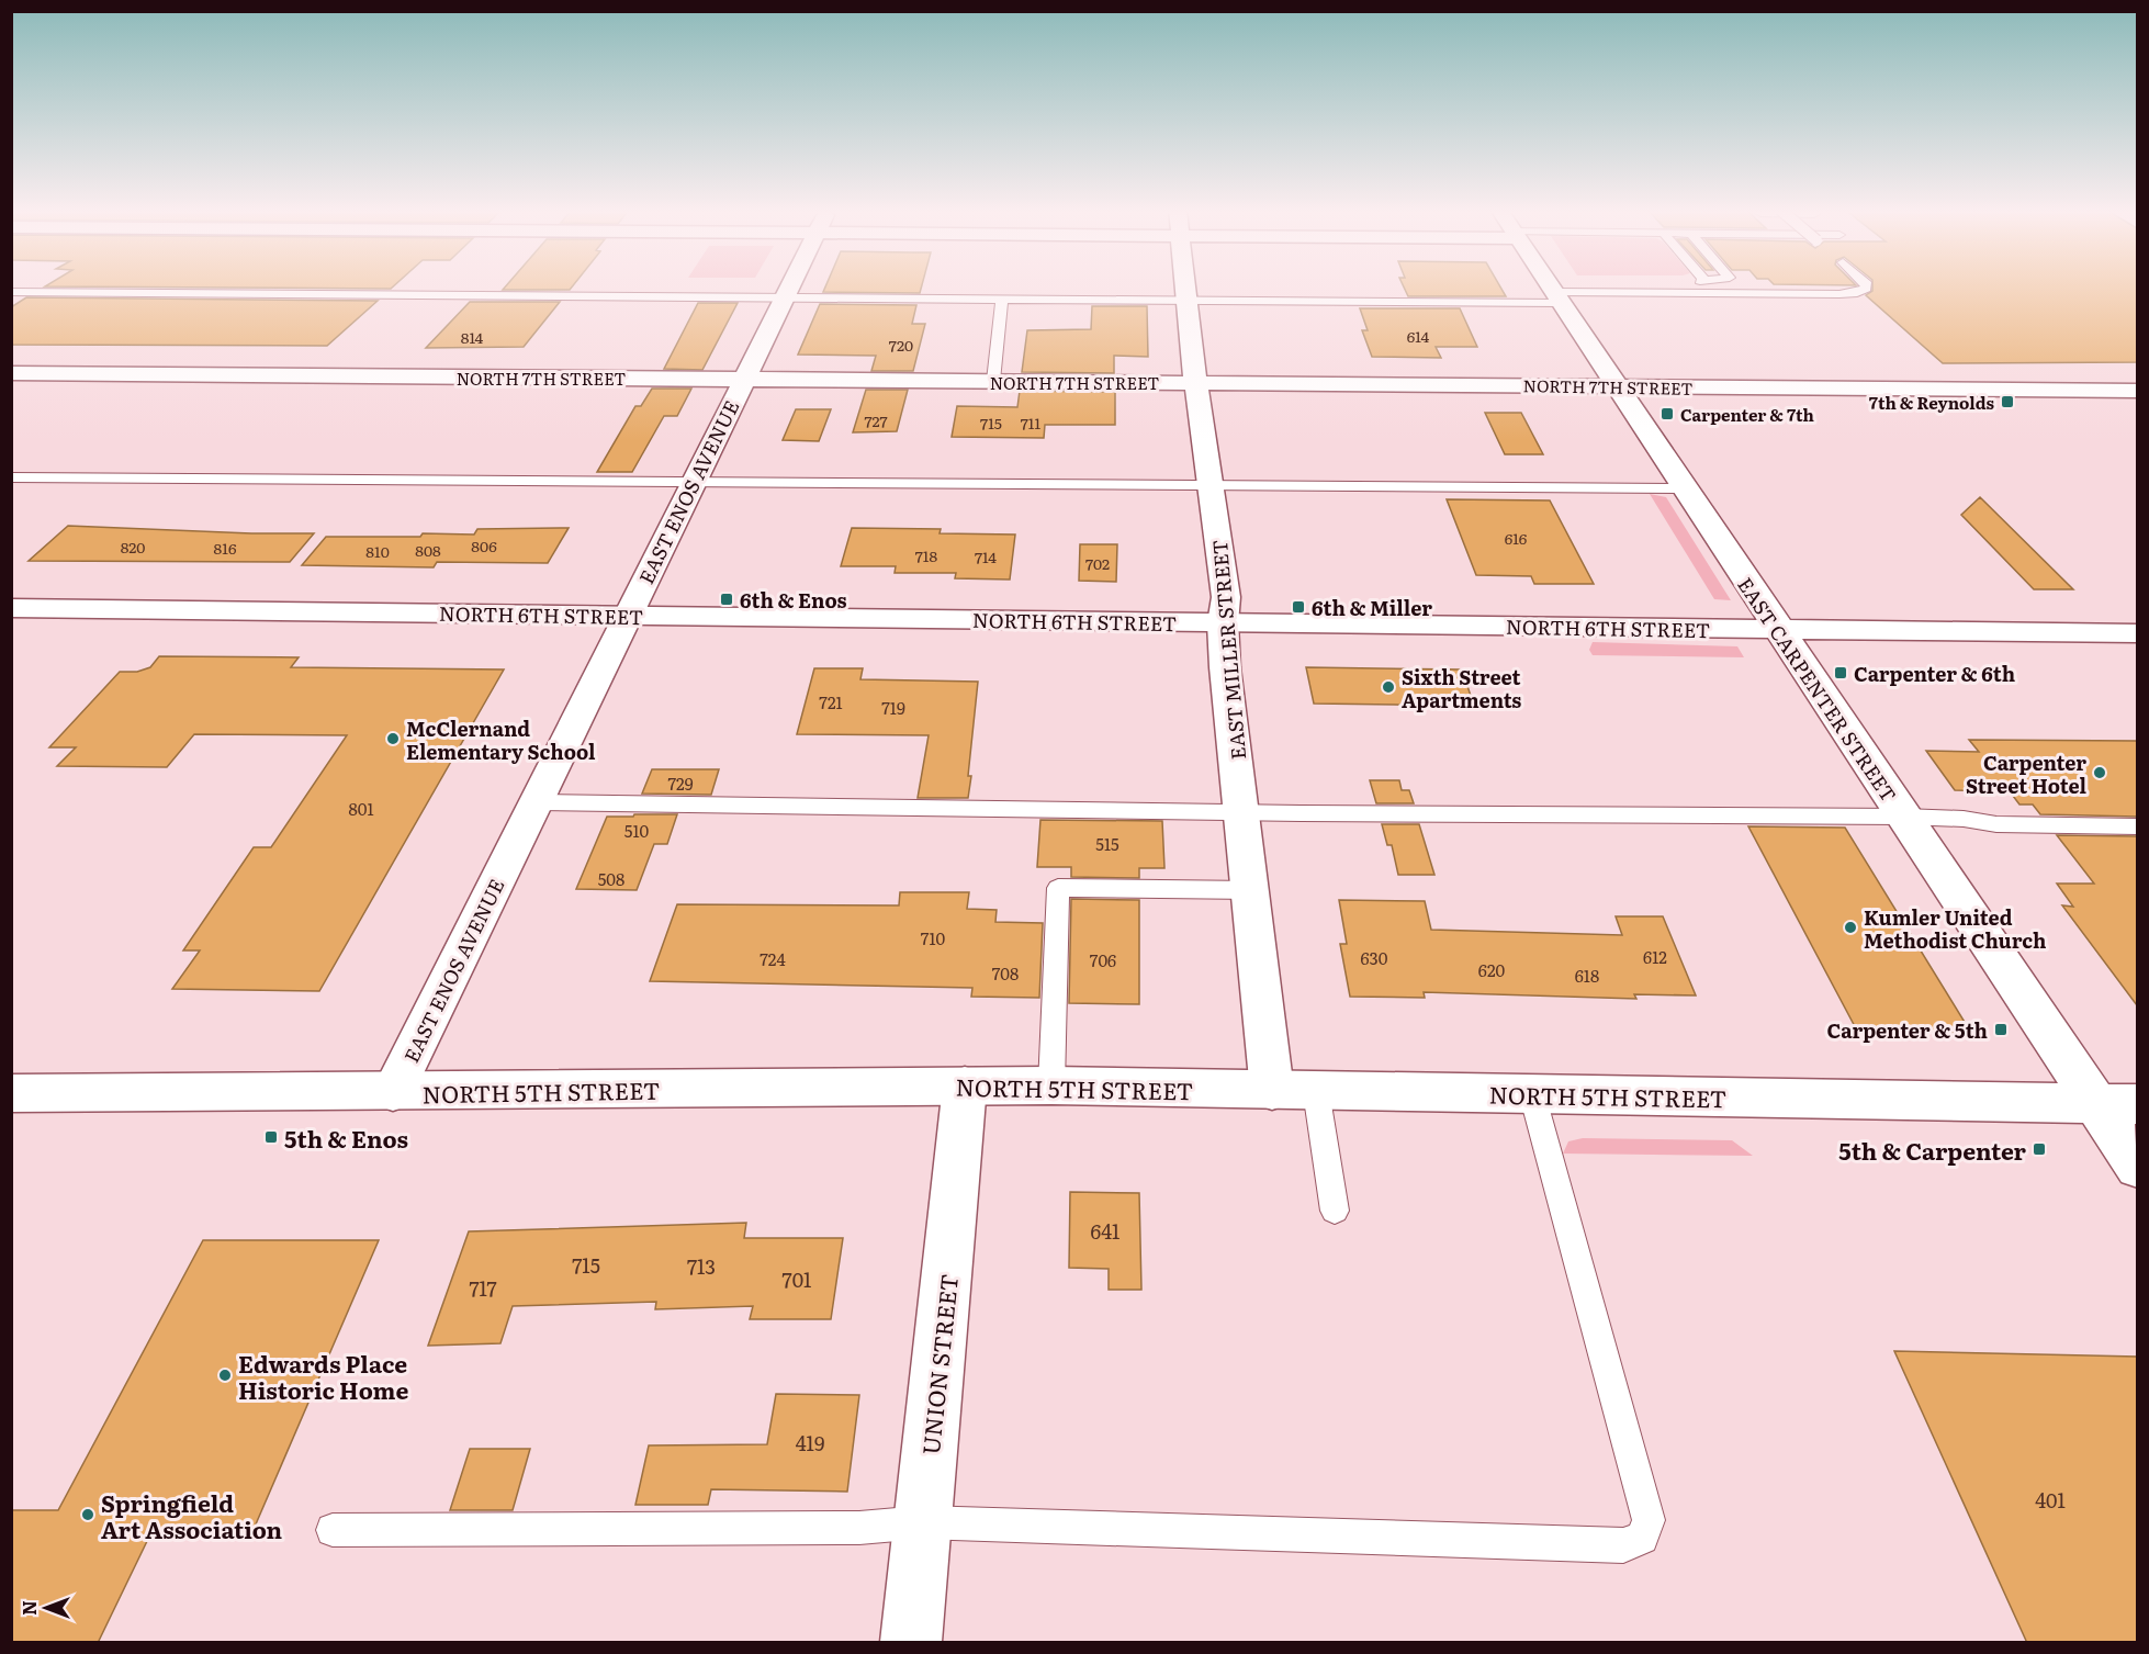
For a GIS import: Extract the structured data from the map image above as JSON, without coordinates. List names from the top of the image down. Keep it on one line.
{"streets":{"street":["NORTH 7TH STREET","EAST ENOS AVENUE","NORTH 6TH STREET","EAST MILLER STREET","EAST CARPENTER STREET","NORTH 5TH STREET","UNION STREET"]},"crossings":[["NORTH 7TH STREET","EAST ENOS AVENUE"],["NORTH 7TH STREET","EAST MILLER STREET"],["NORTH 7TH STREET","EAST CARPENTER STREET"],["EAST ENOS AVENUE","NORTH 6TH STREET"],["EAST ENOS AVENUE","NORTH 5TH STREET"],["NORTH 6TH STREET","EAST MILLER STREET"],["NORTH 6TH STREET","EAST CARPENTER STREET"],["EAST MILLER STREET","NORTH 5TH STREET"],["EAST CARPENTER STREET","NORTH 5TH STREET"],["NORTH 5TH STREET","UNION STREET"]],"places":{"transit":["7th & Reynolds","Carpenter & 7th","6th & Enos","6th & Miller","Carpenter & 6th","Carpenter & 5th","5th & Enos","5th & Carpenter"],"other":["Sixth Street Apartments","McClernand Elementary School","Carpenter Street Hotel","Kumler United Methodist Church","Edwards Place Historic Home","Springfield Art Association"]},"house_numbers":["614","814","720","727","715","711","616","806","820","816","808","810","718","714","702","721","719","729","801","510","515","508","710","612","630","724","706","620","708","618","641","715","713","701","717","419","401"],"north":"left"}
